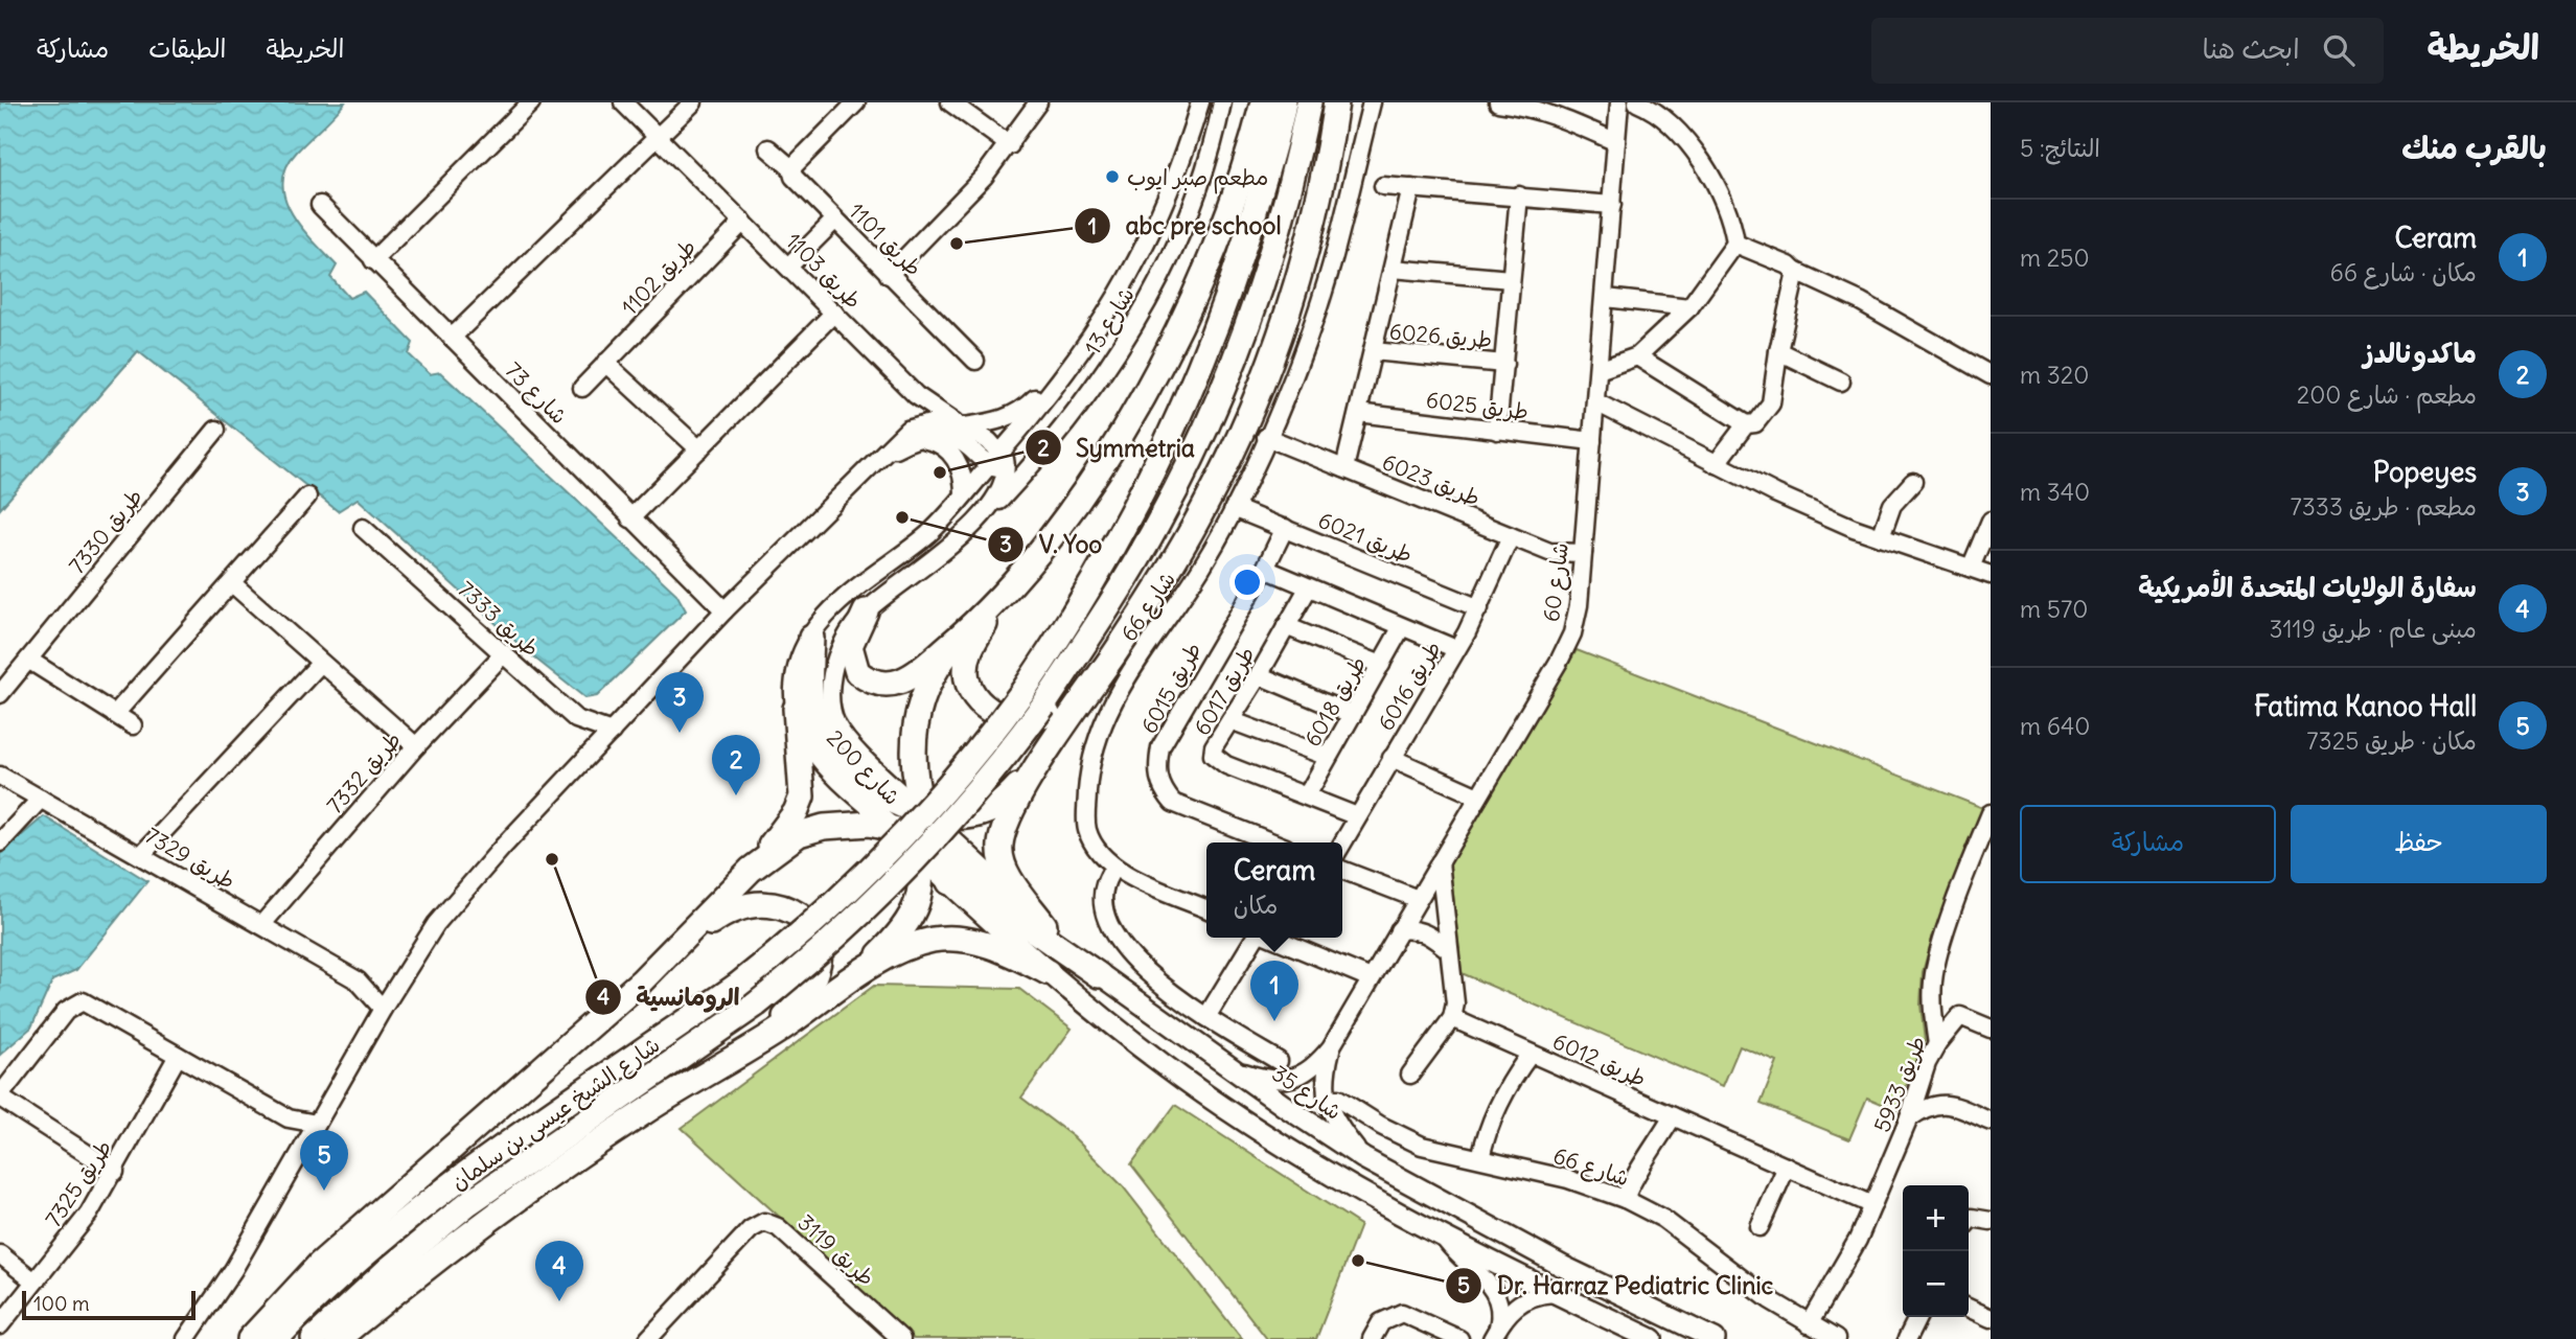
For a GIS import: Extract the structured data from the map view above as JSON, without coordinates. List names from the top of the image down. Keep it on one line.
{"streets":{"highway":["شارع الشيخ عيسى بن سلمان"],"main road":["شارع 35"],"street":["طريق 1101","طريق 1103","طريق 1102","شارع 13","طريق 6026","شارع 73","طريق 6025","طريق 6023","طريق 7330","طريق 6021","شارع 60","شارع 66","طريق 7333","طريق 6016","طريق 6015","طريق 6017","طريق 6018","شارع 200","طريق 7332","طريق 7329","طريق 6012","طريق 5933","طريق 7325","طريق 3119"]},"crossings":[["طريق 1103","طريق 1102"],["شارع 13","شارع 200"],["طريق 6026","طريق 6025"],["طريق 6025","شارع 60"],["طريق 6023","شارع 60"],["طريق 6023","شارع 66"],["طريق 6023","طريق 6016"],["طريق 6021","شارع 66"],["طريق 6021","طريق 6016"],["طريق 6021","طريق 6015"],["شارع 66","طريق 5933"],["طريق 7333","طريق 7332"],["طريق 6016","طريق 6017"],["طريق 6017","طريق 6018"],["شارع 200","شارع 35"],["طريق 7332","طريق 7329"],["طريق 6012","طريق 5933"]],"places":["مطعم صبر ايوب","abc pre school","Symmetria","V. Yoo","الرومانسية","Dr. Harraz Pediatric Clinic"],"scale_bar":"100 m","page":{"header":"الخريطة","search":"ابحث هنا","nav":["الخريطة","الطبقات","مشاركة"],"heading":["بالقرب منك","النتائج: 5"],"list":[{"mark":"1","name":"Ceram","note":"مكان · شارع 66","value":"250 m"},{"mark":"2","name":"ماكدونالدز","note":"مطعم · شارع 200","value":"320 m"},{"mark":"3","name":"Popeyes","note":"مطعم · طريق 7333","value":"340 m"},{"mark":"4","name":"سفارة الولايات المتحدة الأمريكية","note":"مبنى عام · طريق 3119","value":"570 m"},{"mark":"5","name":"Fatima Kanoo Hall","note":"مكان · طريق 7325","value":"640 m"}],"pins":["3","2","1","5","4"],"buttons":["حفظ","مشاركة"],"popup":["Ceram","مكان"],"map_buttons":["+","−"],"scale":"100 m"}}
